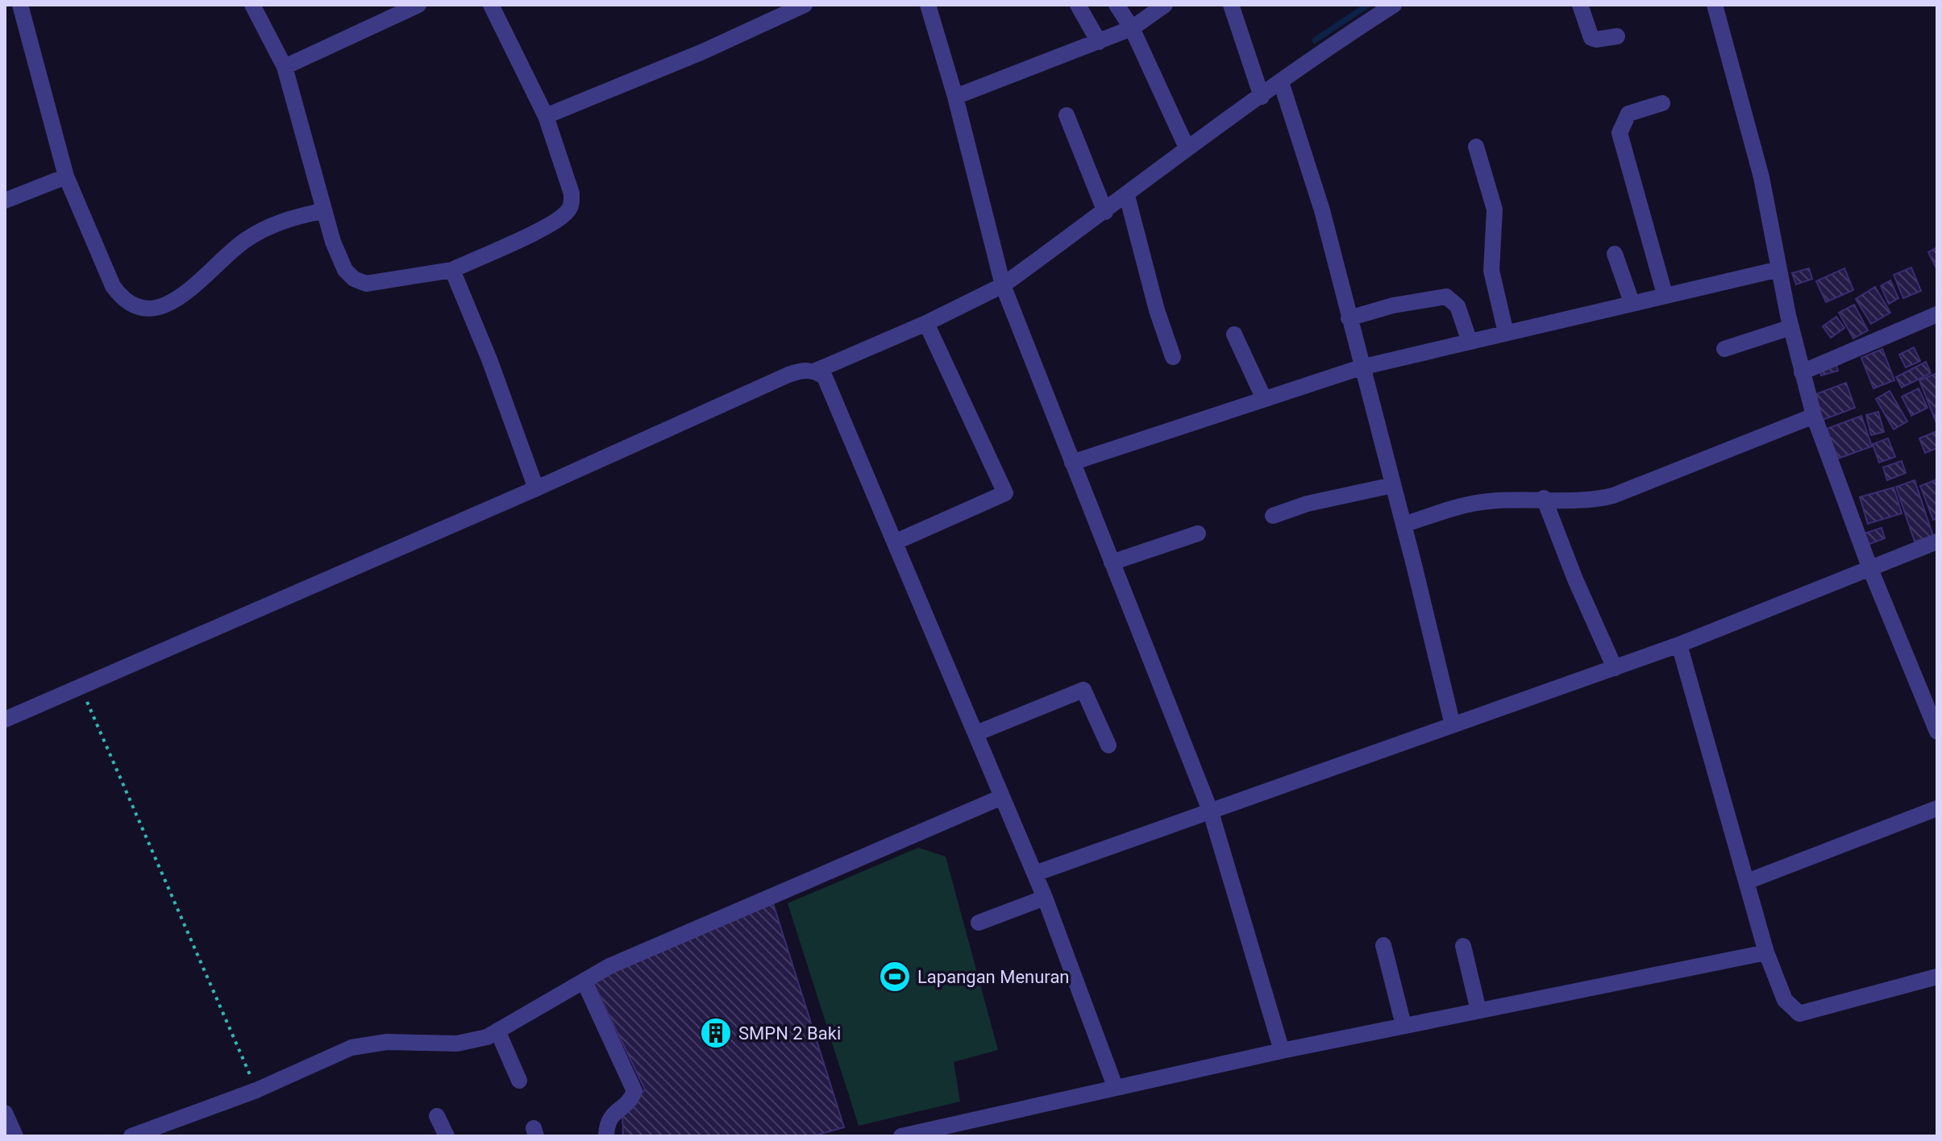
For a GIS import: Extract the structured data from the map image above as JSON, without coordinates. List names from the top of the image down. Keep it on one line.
{"places":{"sports":["Lapangan Menuran"],"building":["SMPN 2 Baki"]}}
